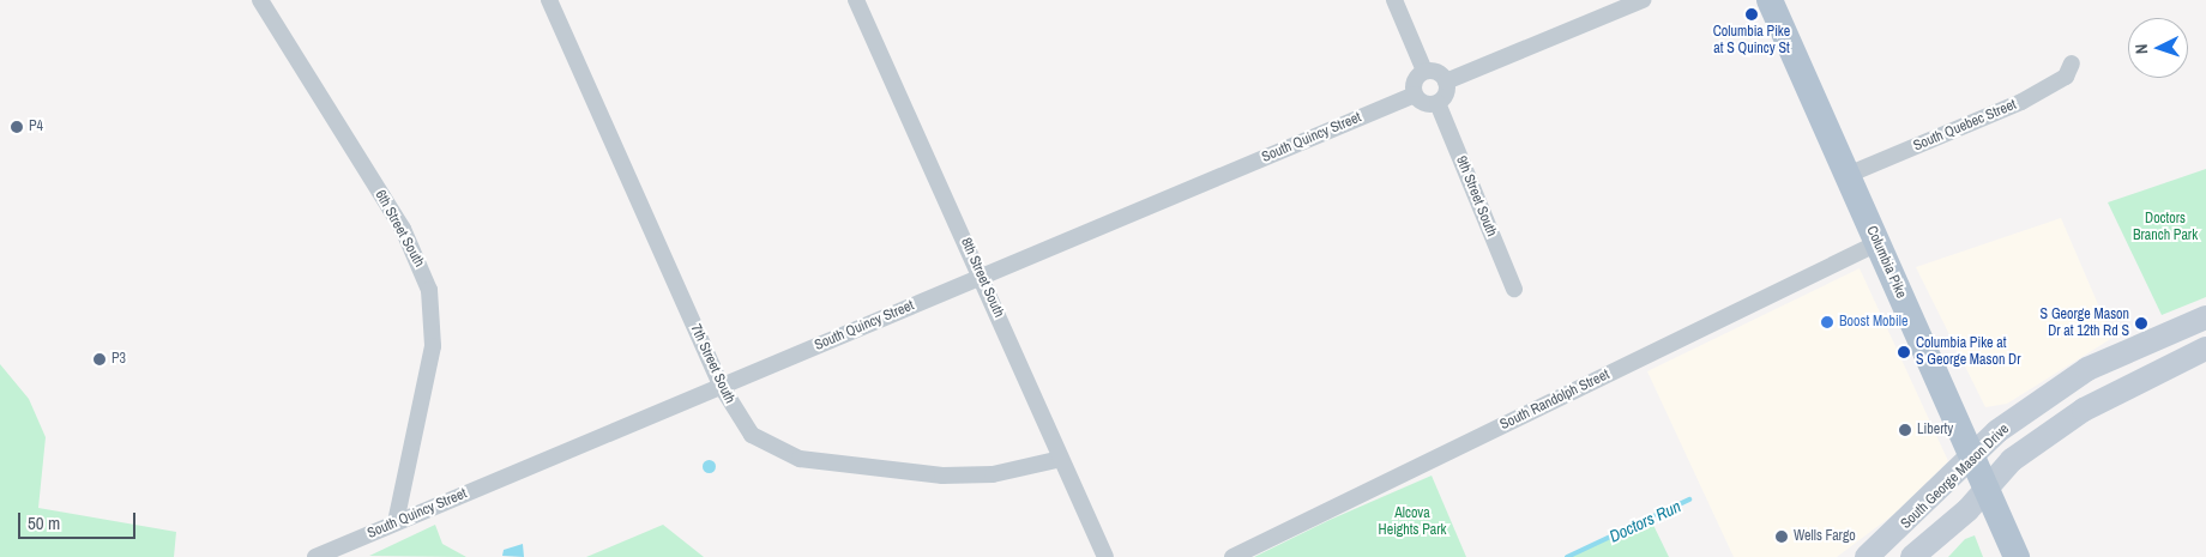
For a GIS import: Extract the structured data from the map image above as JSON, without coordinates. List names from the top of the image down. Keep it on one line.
{"streets":{"main road":["Columbia Pike","South George Mason Drive"],"street":["South Quebec Street","South Quincy Street","9th Street South","6th Street South","8th Street South","7th Street South","South Randolph Street"]},"crossings":[["South Quebec Street","Columbia Pike"],["South Quincy Street","9th Street South"],["South Quincy Street","6th Street South"],["South Quincy Street","8th Street South"],["South Quincy Street","7th Street South"],["Columbia Pike","South Randolph Street"],["Columbia Pike","South George Mason Drive"],["8th Street South","7th Street South"]],"water":["Doctors Run"],"parks":["Doctors Branch Park","Alcova Heights Park"],"places":["Columbia Pike at S Quincy St","P4","Boost Mobile","S George Mason Dr at 12th Rd S","Columbia Pike at S George Mason Dr","P3","Liberty","Wells Fargo"],"scale_bar":"50 m","north":"left"}
